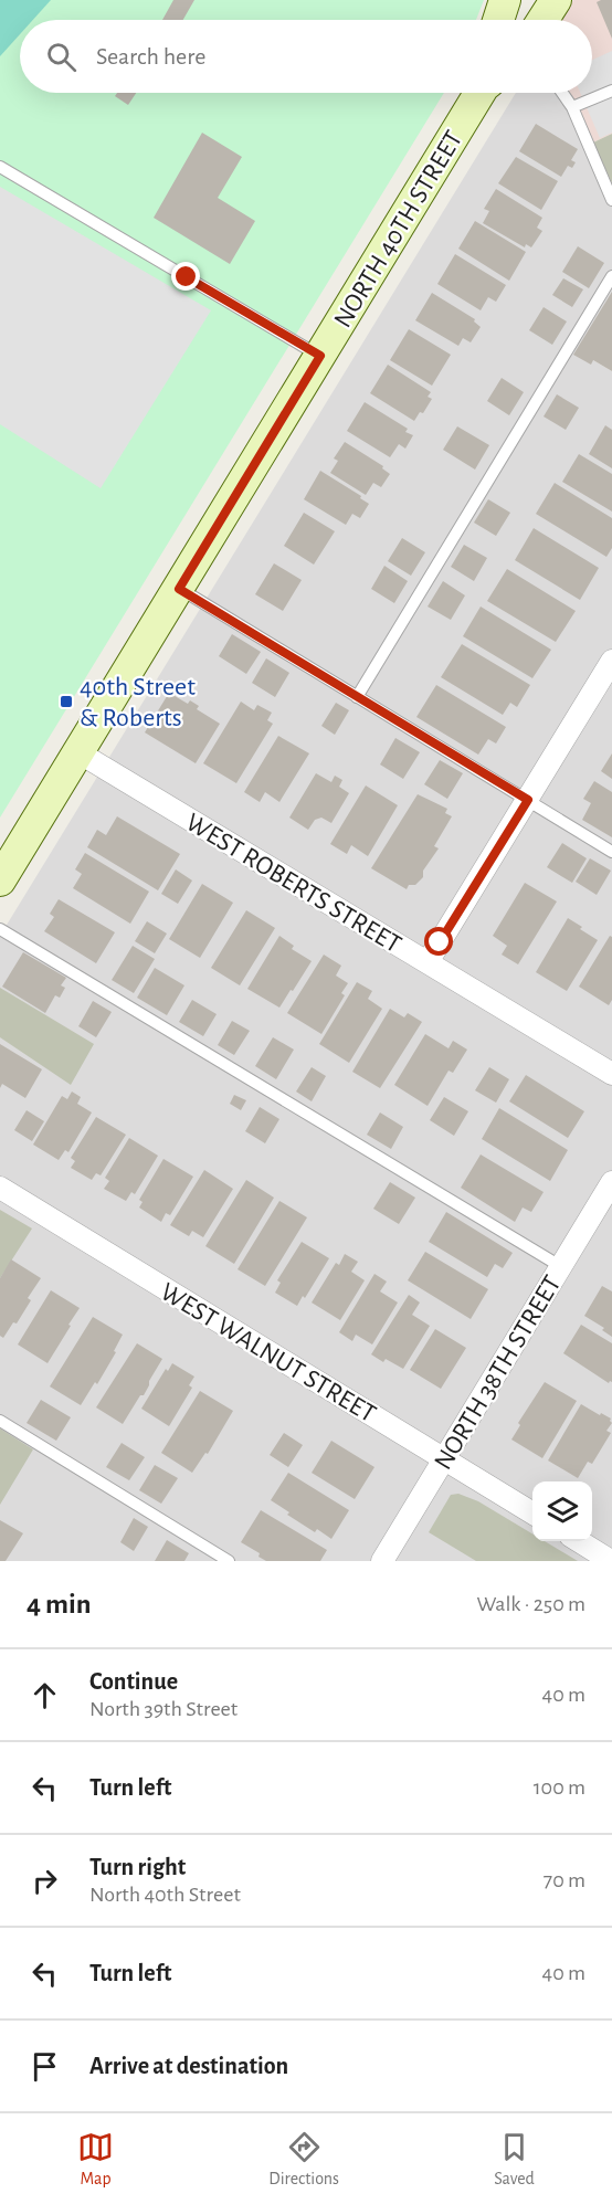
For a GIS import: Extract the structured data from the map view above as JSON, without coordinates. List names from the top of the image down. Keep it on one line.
{"streets":{"street":["NORTH 40TH STREET","WEST ROBERTS STREET","WEST WALNUT STREET","NORTH 38TH STREET"]},"crossings":[["NORTH 40TH STREET","WEST ROBERTS STREET"],["WEST WALNUT STREET","NORTH 38TH STREET"]],"places":{"transit":["40th Street & Roberts"]},"page":{"search":"Search here","heading":["4 min","Walk · 250 m"],"list":[["Continue","North 39th Street","40 m"],["Turn left","100 m"],["Turn right","North 40th Street","70 m"],["Turn left","40 m"],"Arrive at destination"],"nav":["Map","Directions","Saved"]}}
